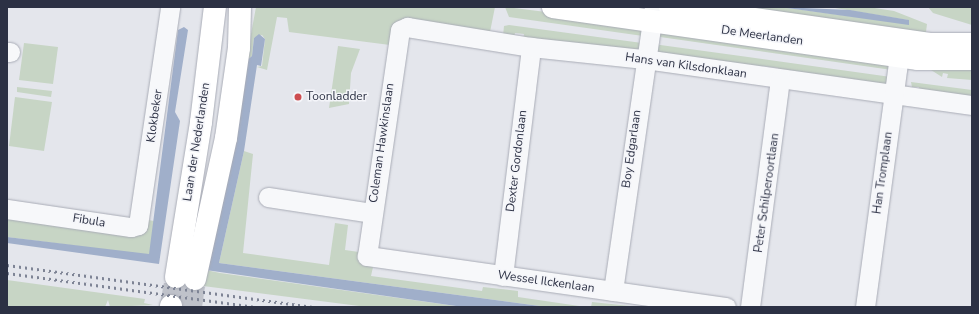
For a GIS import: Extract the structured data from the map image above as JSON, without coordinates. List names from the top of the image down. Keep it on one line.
{"streets":{"main road":["De Meerlanden","Laan der Nederlanden"],"street":["Hans van Kilsdonklaan","Klokbeker","Coleman Hawkinslaan","Boy Edgarlaan","Dexter Gordonlaan","Han Tromplaan","Peter Schilperoortlaan","Fibula","Wessel Ilckenlaan"]},"crossings":[["De Meerlanden","Boy Edgarlaan"],["De Meerlanden","Han Tromplaan"],["Hans van Kilsdonklaan","Coleman Hawkinslaan"],["Hans van Kilsdonklaan","Boy Edgarlaan"],["Hans van Kilsdonklaan","Dexter Gordonlaan"],["Hans van Kilsdonklaan","Han Tromplaan"],["Hans van Kilsdonklaan","Peter Schilperoortlaan"],["Klokbeker","Fibula"],["Coleman Hawkinslaan","Wessel Ilckenlaan"],["Boy Edgarlaan","Wessel Ilckenlaan"],["Dexter Gordonlaan","Wessel Ilckenlaan"]],"places":["Toonladder"]}
